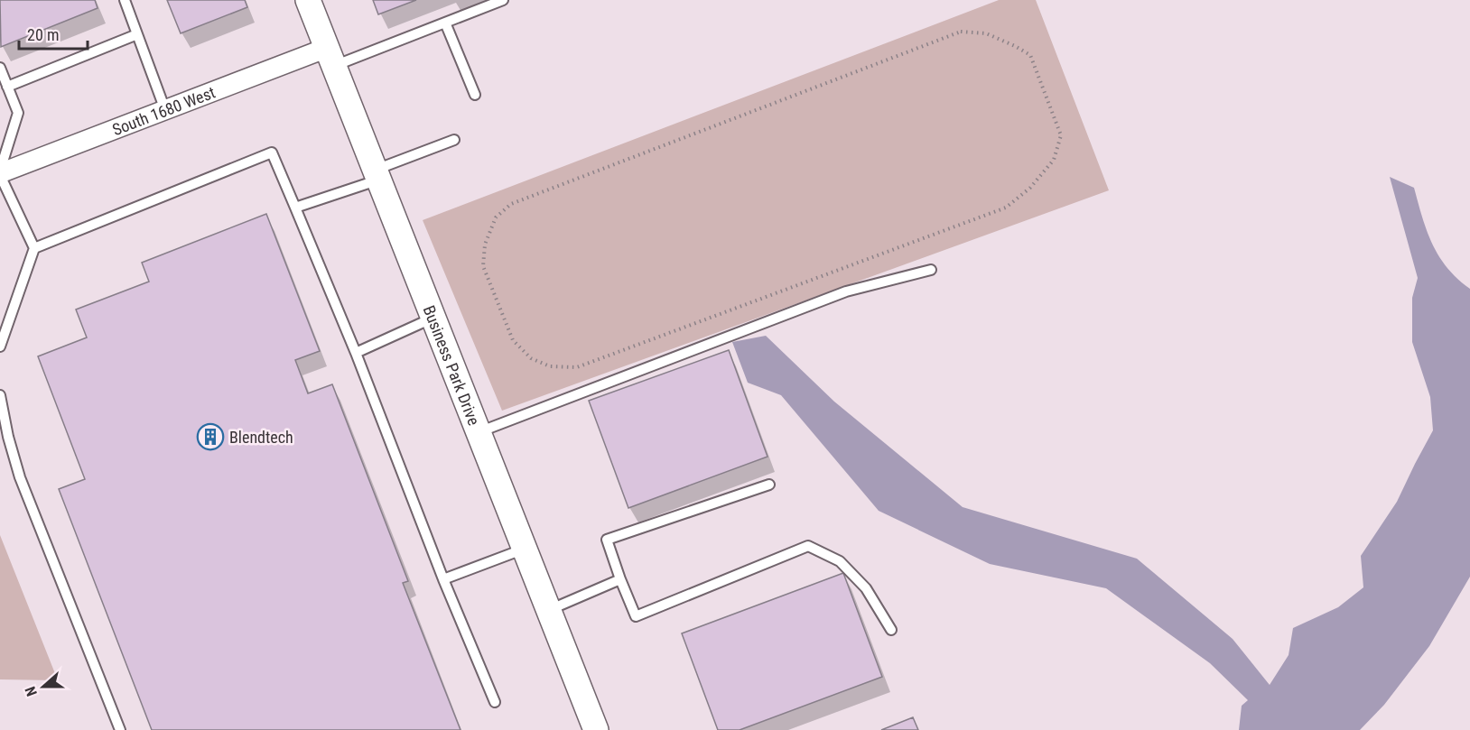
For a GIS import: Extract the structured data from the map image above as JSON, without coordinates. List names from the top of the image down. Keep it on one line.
{"streets":{"street":["South 1680 West","Business Park Drive"]},"crossings":[["South 1680 West","Business Park Drive"]],"places":{"building":["Blendtech"]},"scale_bar":"20 m","north":"left"}
